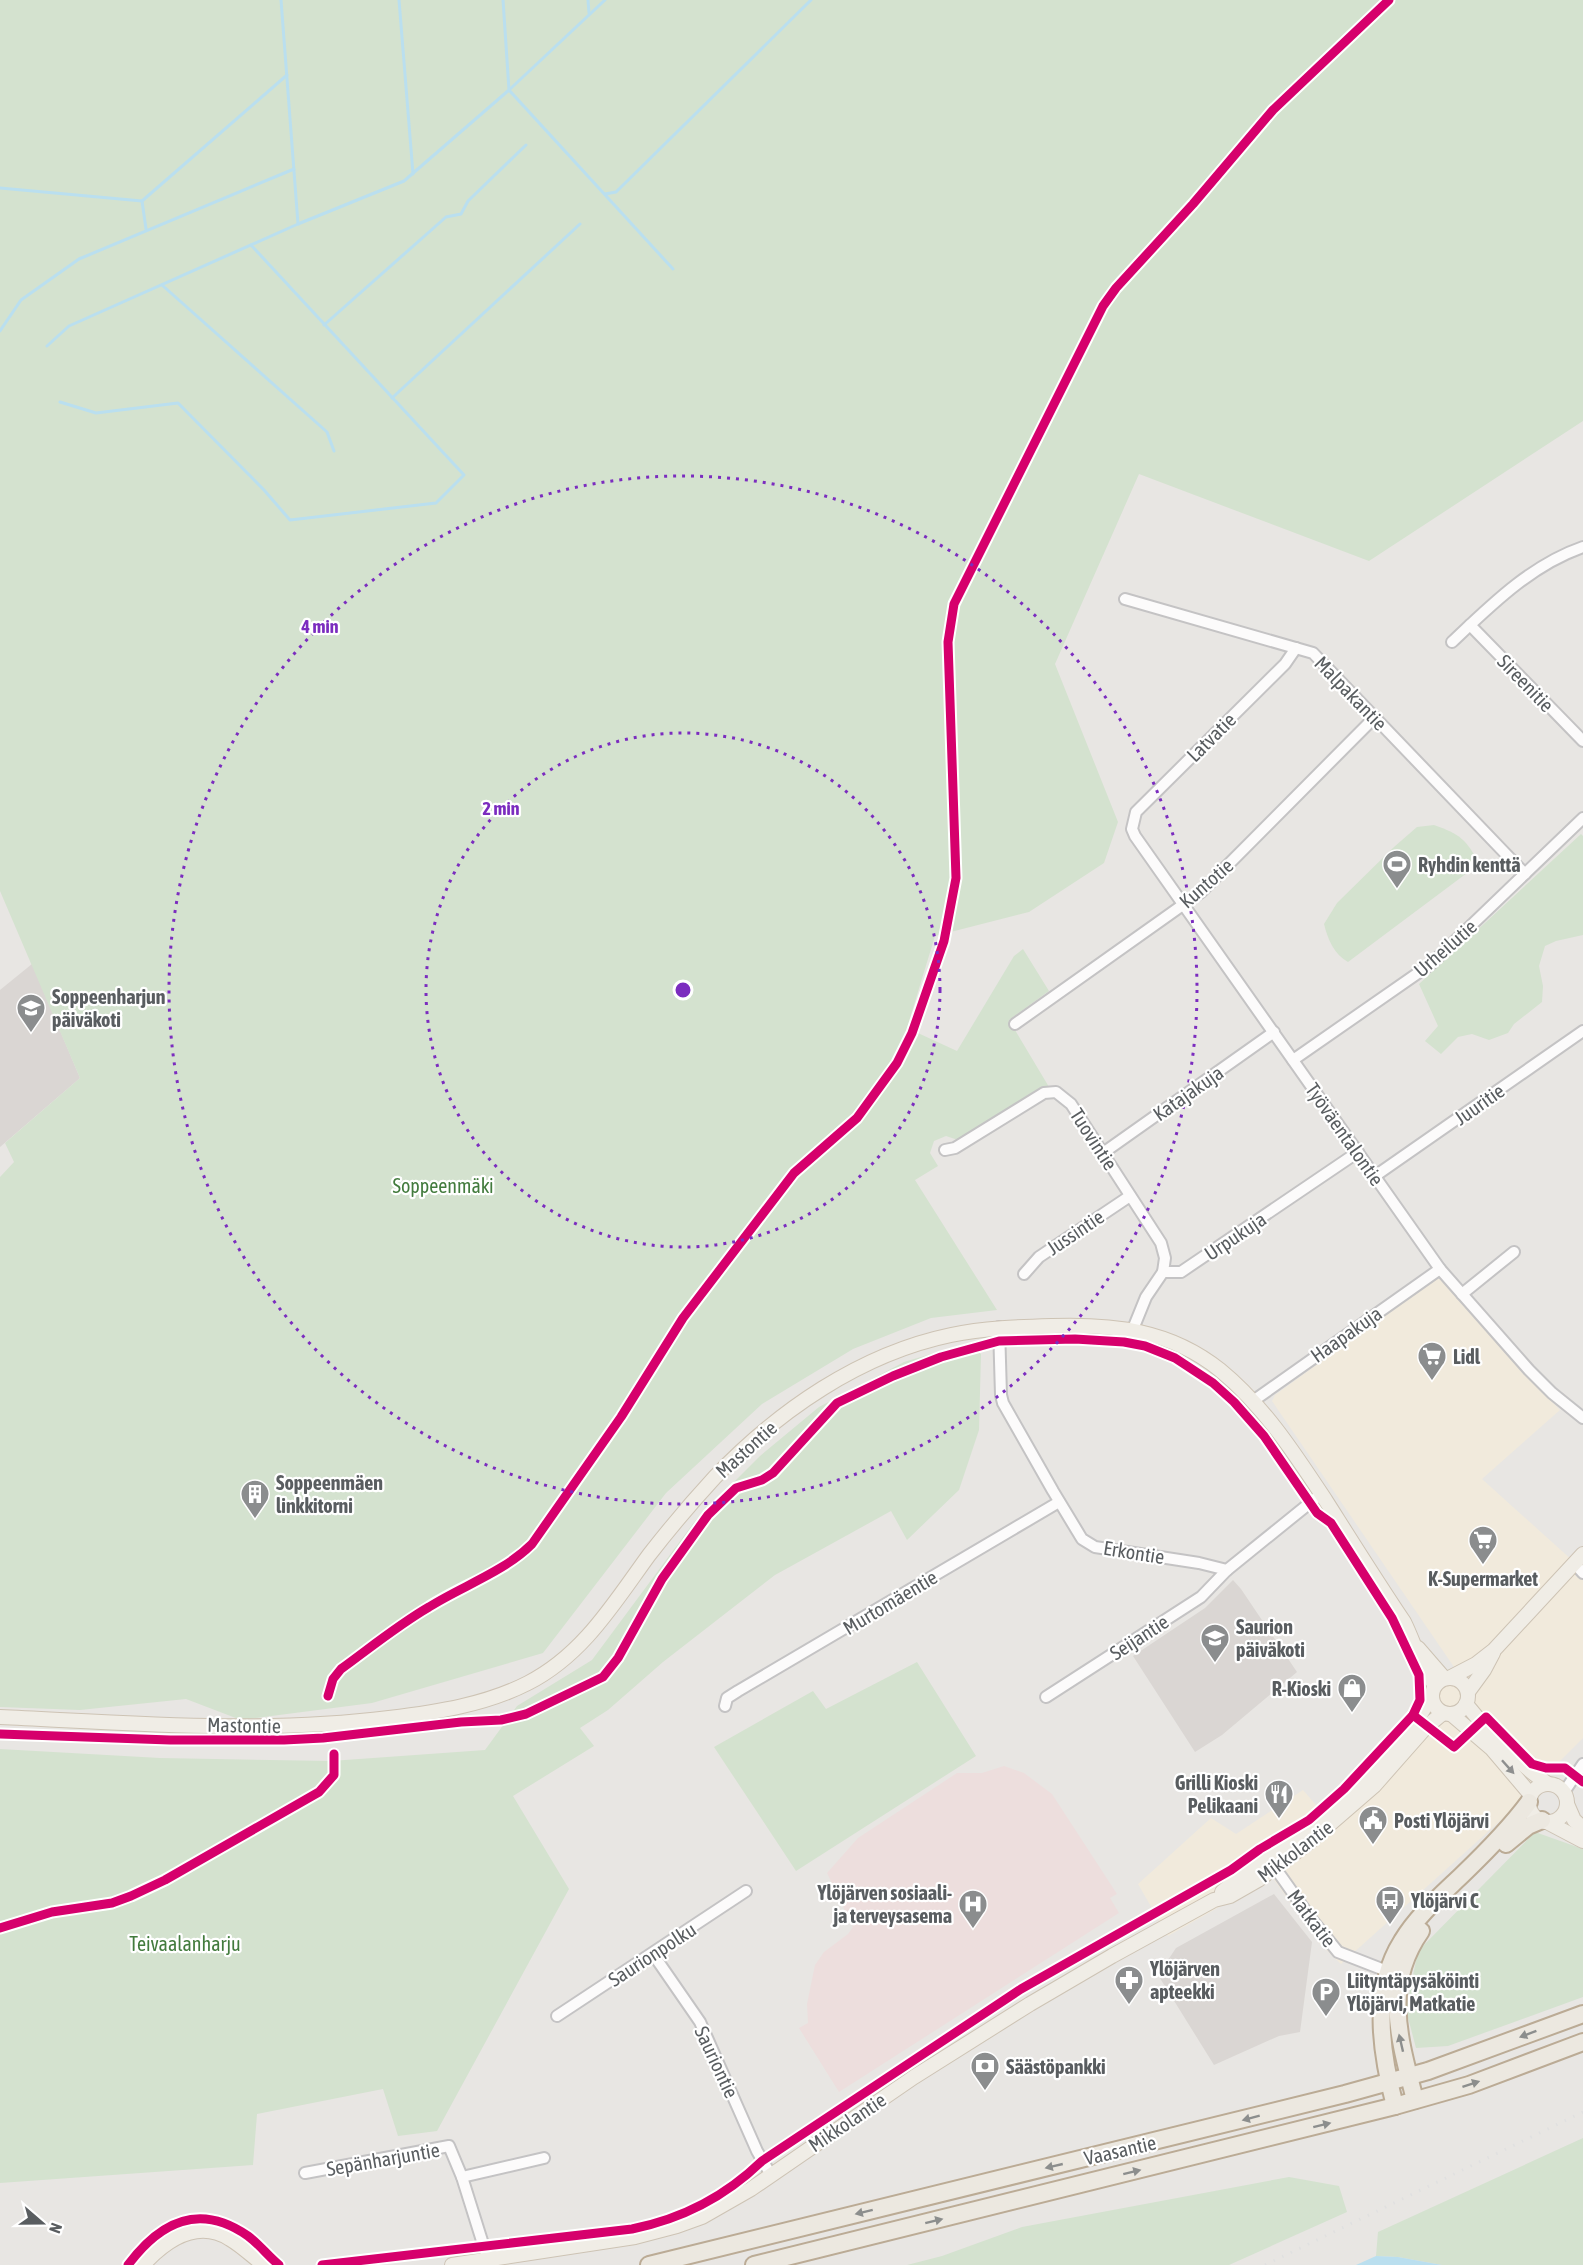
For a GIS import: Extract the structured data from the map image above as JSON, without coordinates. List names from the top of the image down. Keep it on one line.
{"streets":{"highway":["Vaasantie"],"main road":["Mastontie","Mikkolantie"],"street":["Sireenitie","Malpakantie","Latvatie","Kuntotie","Urheilutie","Katajakuja","Juuritie","Työväentalontie","Tuovintie","Jussintie","Urpukuja","Haapakuja","Erkontie","Murtomäentie","Seijantie","Matkatie","Saurionpolku","Sauriontie","Sepänharjuntie"]},"crossings":[["Malpakantie","Latvatie"],["Malpakantie","Kuntotie"],["Malpakantie","Urheilutie"],["Latvatie","Työväentalontie"],["Kuntotie","Työväentalontie"],["Urheilutie","Työväentalontie"],["Katajakuja","Työväentalontie"],["Katajakuja","Tuovintie"],["Juuritie","Työväentalontie"],["Työväentalontie","Urpukuja"],["Työväentalontie","Haapakuja"],["Tuovintie","Jussintie"],["Tuovintie","Urpukuja"],["Haapakuja","Mastontie"],["Mastontie","Erkontie"],["Mastontie","Mikkolantie"],["Erkontie","Murtomäentie"],["Erkontie","Seijantie"],["Mikkolantie","Matkatie"],["Mikkolantie","Sauriontie"],["Mikkolantie","Sepänharjuntie"],["Saurionpolku","Sauriontie"]],"parks":["Soppeenmäki","Teivaalanharju"],"places":{"sports":["Ryhdin kenttä"],"school or university":["Soppeenharjun päiväkoti","Saurion päiväkoti"],"supermarket":["Lidl","K-Supermarket"],"building":["Soppeenmäen linkkitorni"],"shop":["R-Kioski"],"restaurant":["Grilli Kioski Pelikaani"],"public building":["Posti Ylöjärvi"],"bus stop":["Ylöjärvi C"],"hospital":["Ylöjärven sosiaali- ja terveysasema"],"pharmacy":["Ylöjärven apteekki"],"parking":["Liityntäpysäköinti Ylöjärvi, Matkatie"],"bank":["Säästöpankki"]},"north":"right","rings":["4 min","2 min"]}
